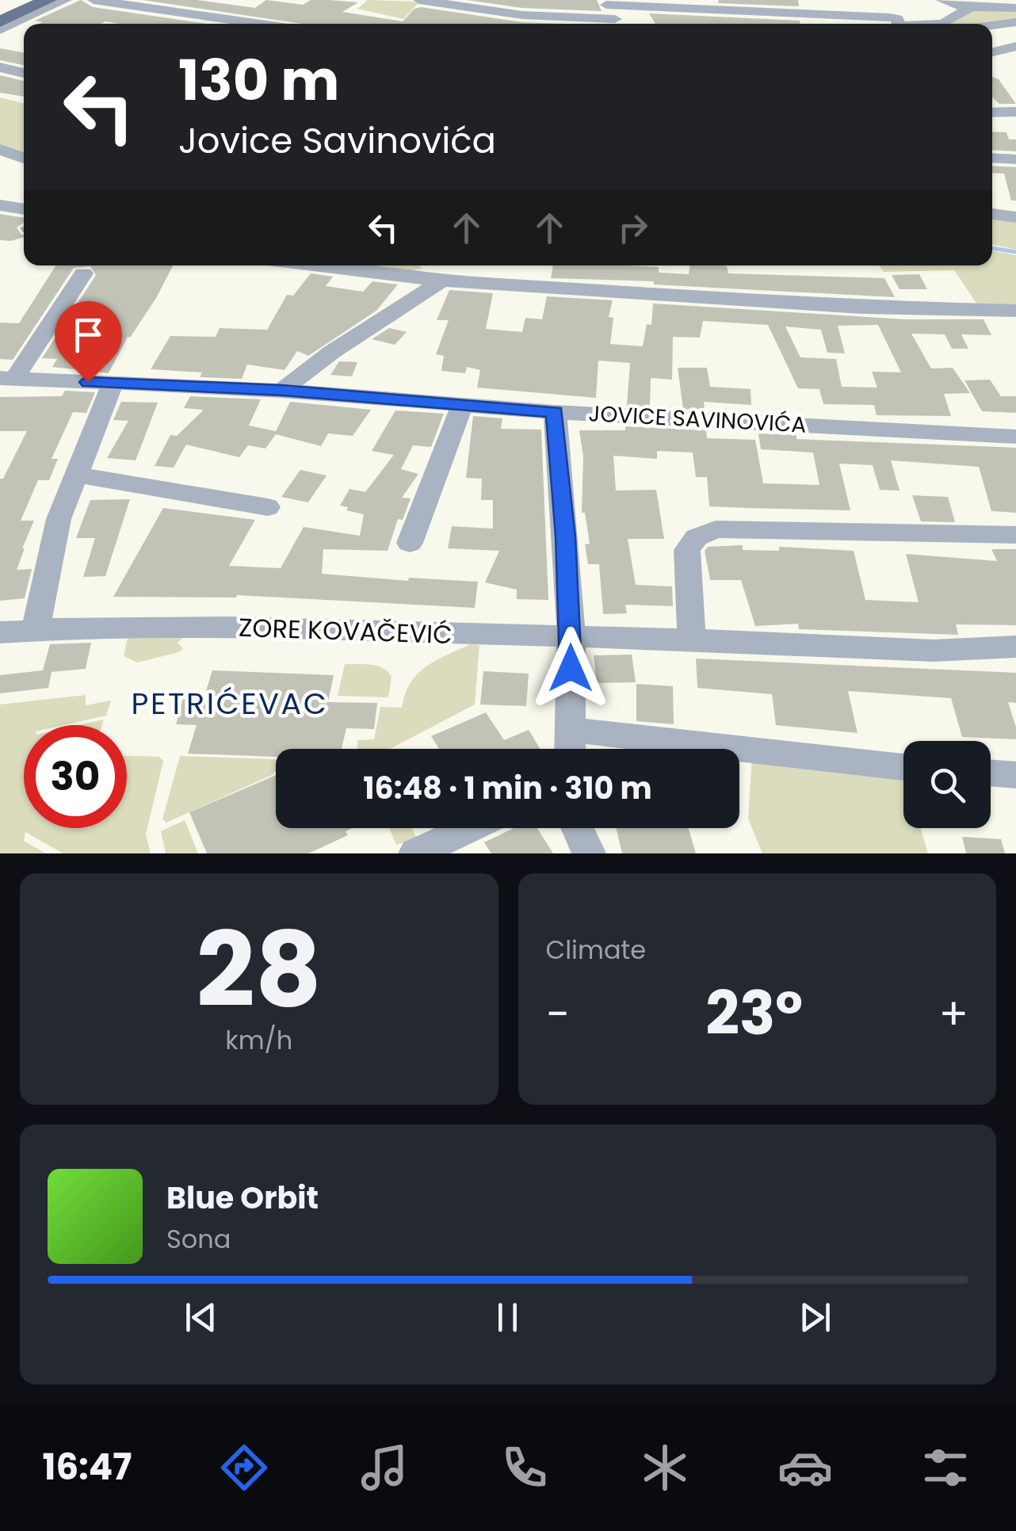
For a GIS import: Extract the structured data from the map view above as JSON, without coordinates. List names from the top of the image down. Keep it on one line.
{"streets":{"street":["JOVICE SAVINOVIĆA","ZORE KOVAČEVIĆ"]},"districts":["PETRIĆEVAC"],"page":{"turn":["130 m","Jovice Savinovića"],"limit":"30","trip":"16:48 · 1 min · 310 m","tile":[["28","km/h"],"Climate"],"heat":["−","23°","+"],"song":["Blue Orbit","Sona"],"tabs":"16:47"}}
